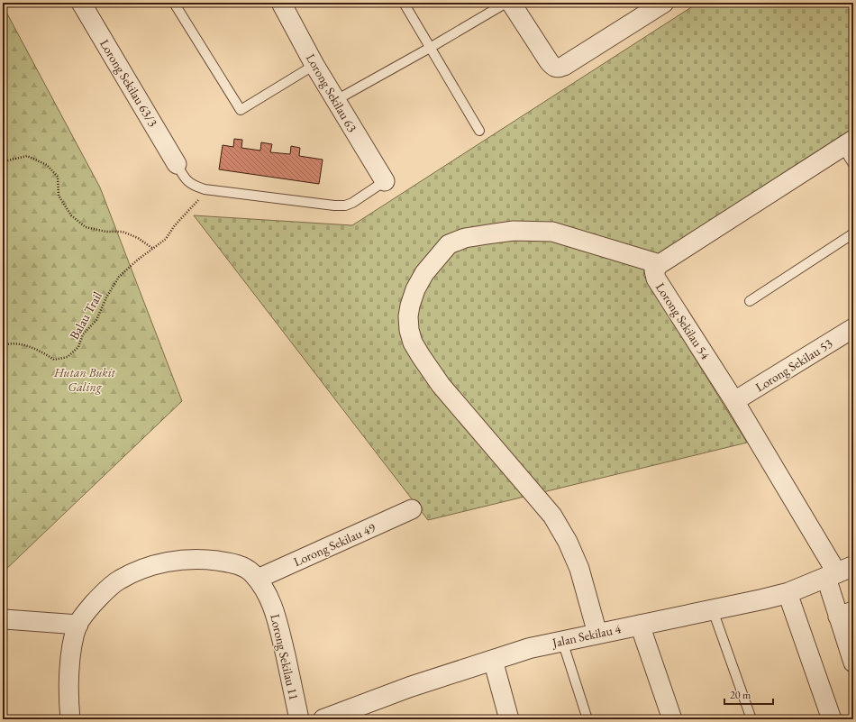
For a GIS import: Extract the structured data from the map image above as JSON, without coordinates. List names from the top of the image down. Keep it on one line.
{"streets":{"street":["Lorong Sekilau 63/3","Lorong Sekilau 63","Lorong Sekilau 54","Lorong Sekilau 53","Lorong Sekilau 49","Jalan Sekilau 4","Lorong Sekilau 11"],"path":["Balau Trail"]},"crossings":[["Lorong Sekilau 54","Lorong Sekilau 53"],["Lorong Sekilau 54","Jalan Sekilau 4"],["Lorong Sekilau 49","Lorong Sekilau 11"]],"parks":["Hutan Bukit Galing"],"scale_bar":"20 m"}
